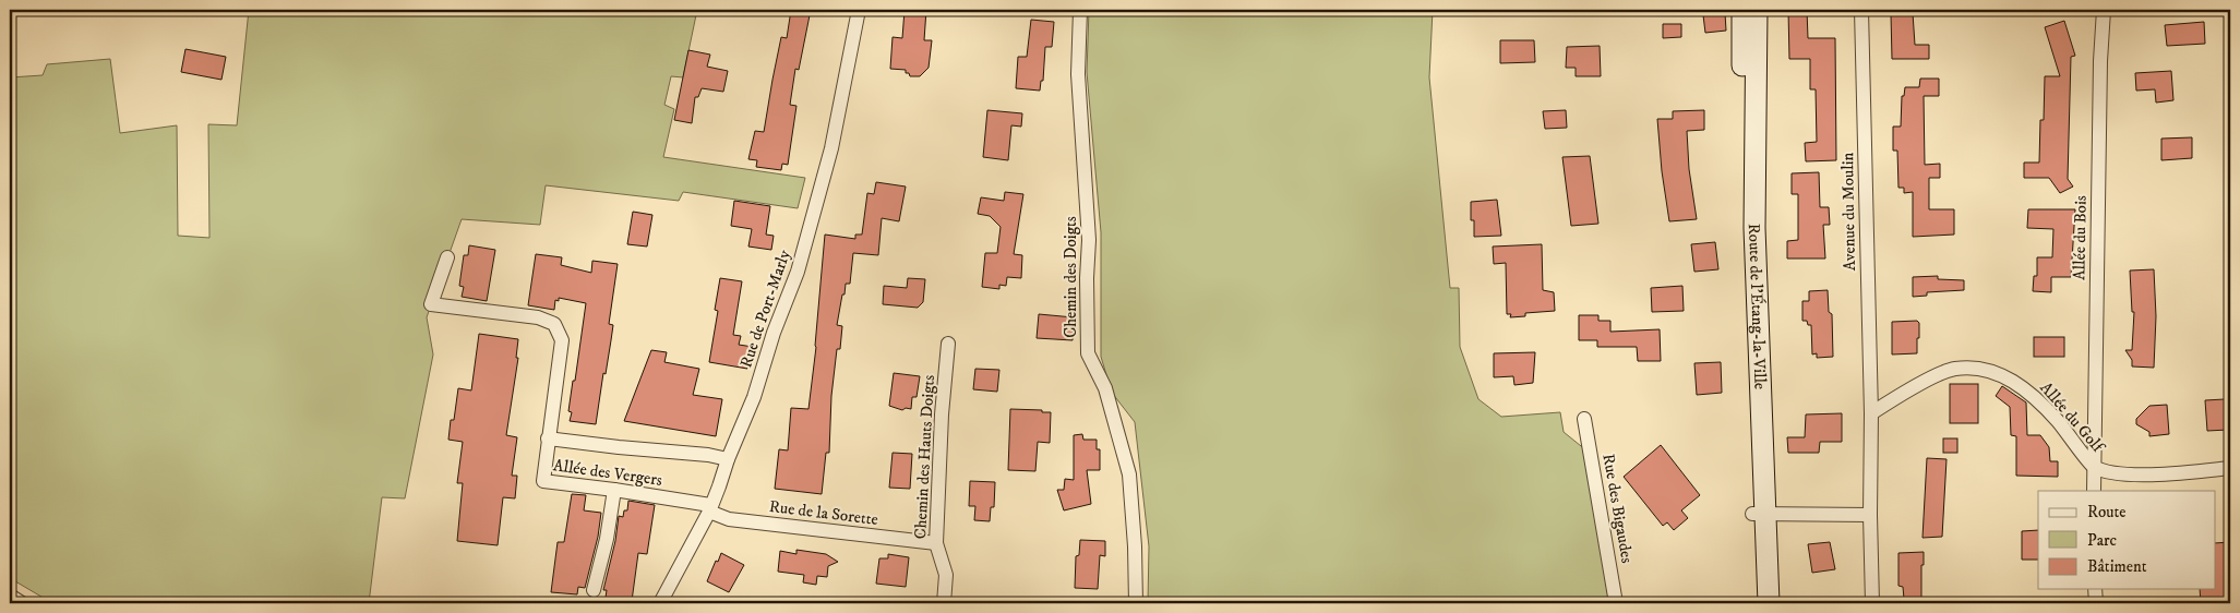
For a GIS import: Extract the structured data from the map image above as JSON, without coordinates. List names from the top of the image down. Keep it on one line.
{"streets":{"street":["Avenue du Moulin","Allée du Bois","Chemin des Doigts","Route de l'Étang-la-Ville","Rue de Port-Marly","Allée du Golf","Chemin des Hauts Doigts","Allée des Vergers","Rue des Bigaudes","Rue de la Sorette"]},"crossings":[["Avenue du Moulin","Allée du Golf"],["Allée du Bois","Allée du Golf"],["Rue de Port-Marly","Allée des Vergers"],["Rue de Port-Marly","Rue de la Sorette"],["Chemin des Hauts Doigts","Rue de la Sorette"],["Allée des Vergers","Rue de la Sorette"]],"legend":["Route","Parc","Bâtiment"]}
